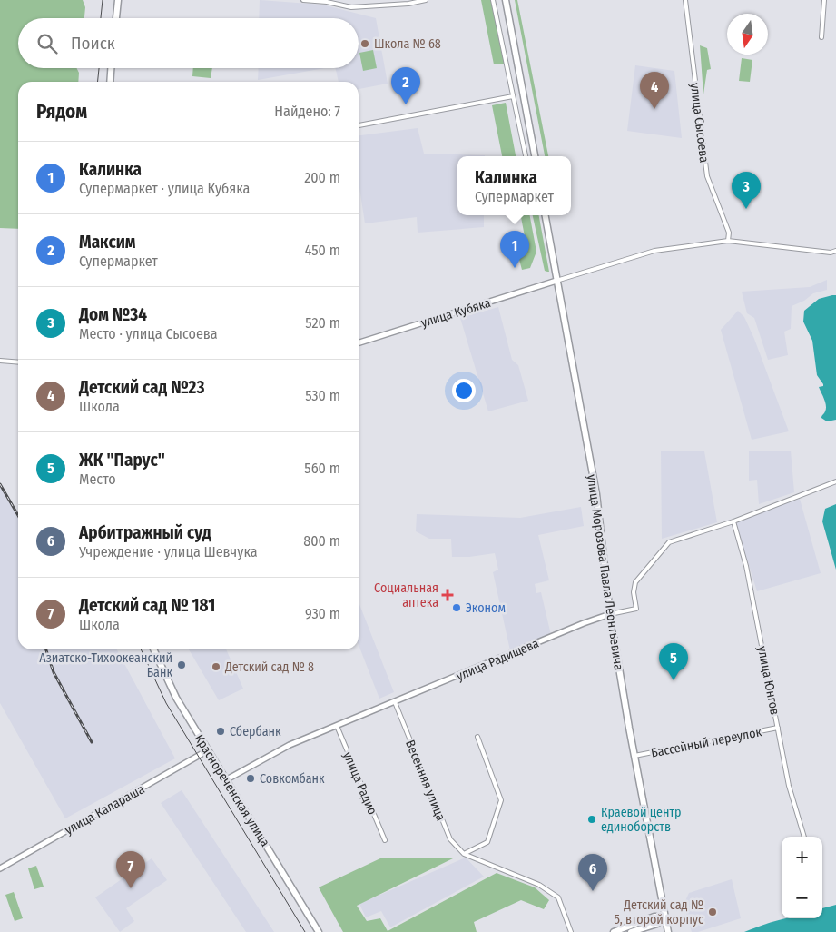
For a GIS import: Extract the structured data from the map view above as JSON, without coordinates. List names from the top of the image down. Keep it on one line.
{"streets":{"main road":["улица Морозова Павла Леонтьевича","Краснореченская улица"],"street":["улица Сысоева","улица Кубяка","улица Радищева","улица Юнгов","Бассейный переулок","Весенняя улица","улица Радио","улица Калараша"]},"crossings":[["улица Кубяка","улица Морозова Павла Леонтьевича"],["улица Морозова Павла Леонтьевича","улица Радищева"],["улица Морозова Павла Леонтьевича","Бассейный переулок"],["улица Радищева","улица Юнгов"],["улица Радищева","Весенняя улица"],["улица Радищева","улица Радио"],["улица Радищева","Краснореченская улица"],["улица Юнгов","Бассейный переулок"],["Краснореченская улица","улица Калараша"]],"places":{"other":["Школа № 68","Эконом","Азиатско-Тихоокеанский Банк","Детский сад № 8","Сбербанк","Совкомбанк","Краевой центр единоборств","Детский сад № 5, второй корпус"],"health":["Социальная аптека"]},"north":"bottom","page":{"search":"Поиск","pins":["2","4","3","1","5","7","6"],"heading":["Рядом","Найдено: 7"],"list":[{"mark":"1","name":"Калинка","note":"Супермаркет · улица Кубяка","value":"200 m"},{"mark":"2","name":"Максим","note":"Супермаркет","value":"450 m"},{"mark":"3","name":"Дом №34","note":"Место · улица Сысоева","value":"520 m"},{"mark":"4","name":"Детский сад №23","note":"Школа","value":"530 m"},{"mark":"5","name":"ЖК \"Парус\"","note":"Место","value":"560 m"},{"mark":"6","name":"Арбитражный суд","note":"Учреждение · улица Шевчука","value":"800 m"},{"mark":"7","name":"Детский сад № 181","note":"Школа","value":"930 m"}],"popup":["Калинка","Супермаркет"],"map_buttons":["+","−"]}}
